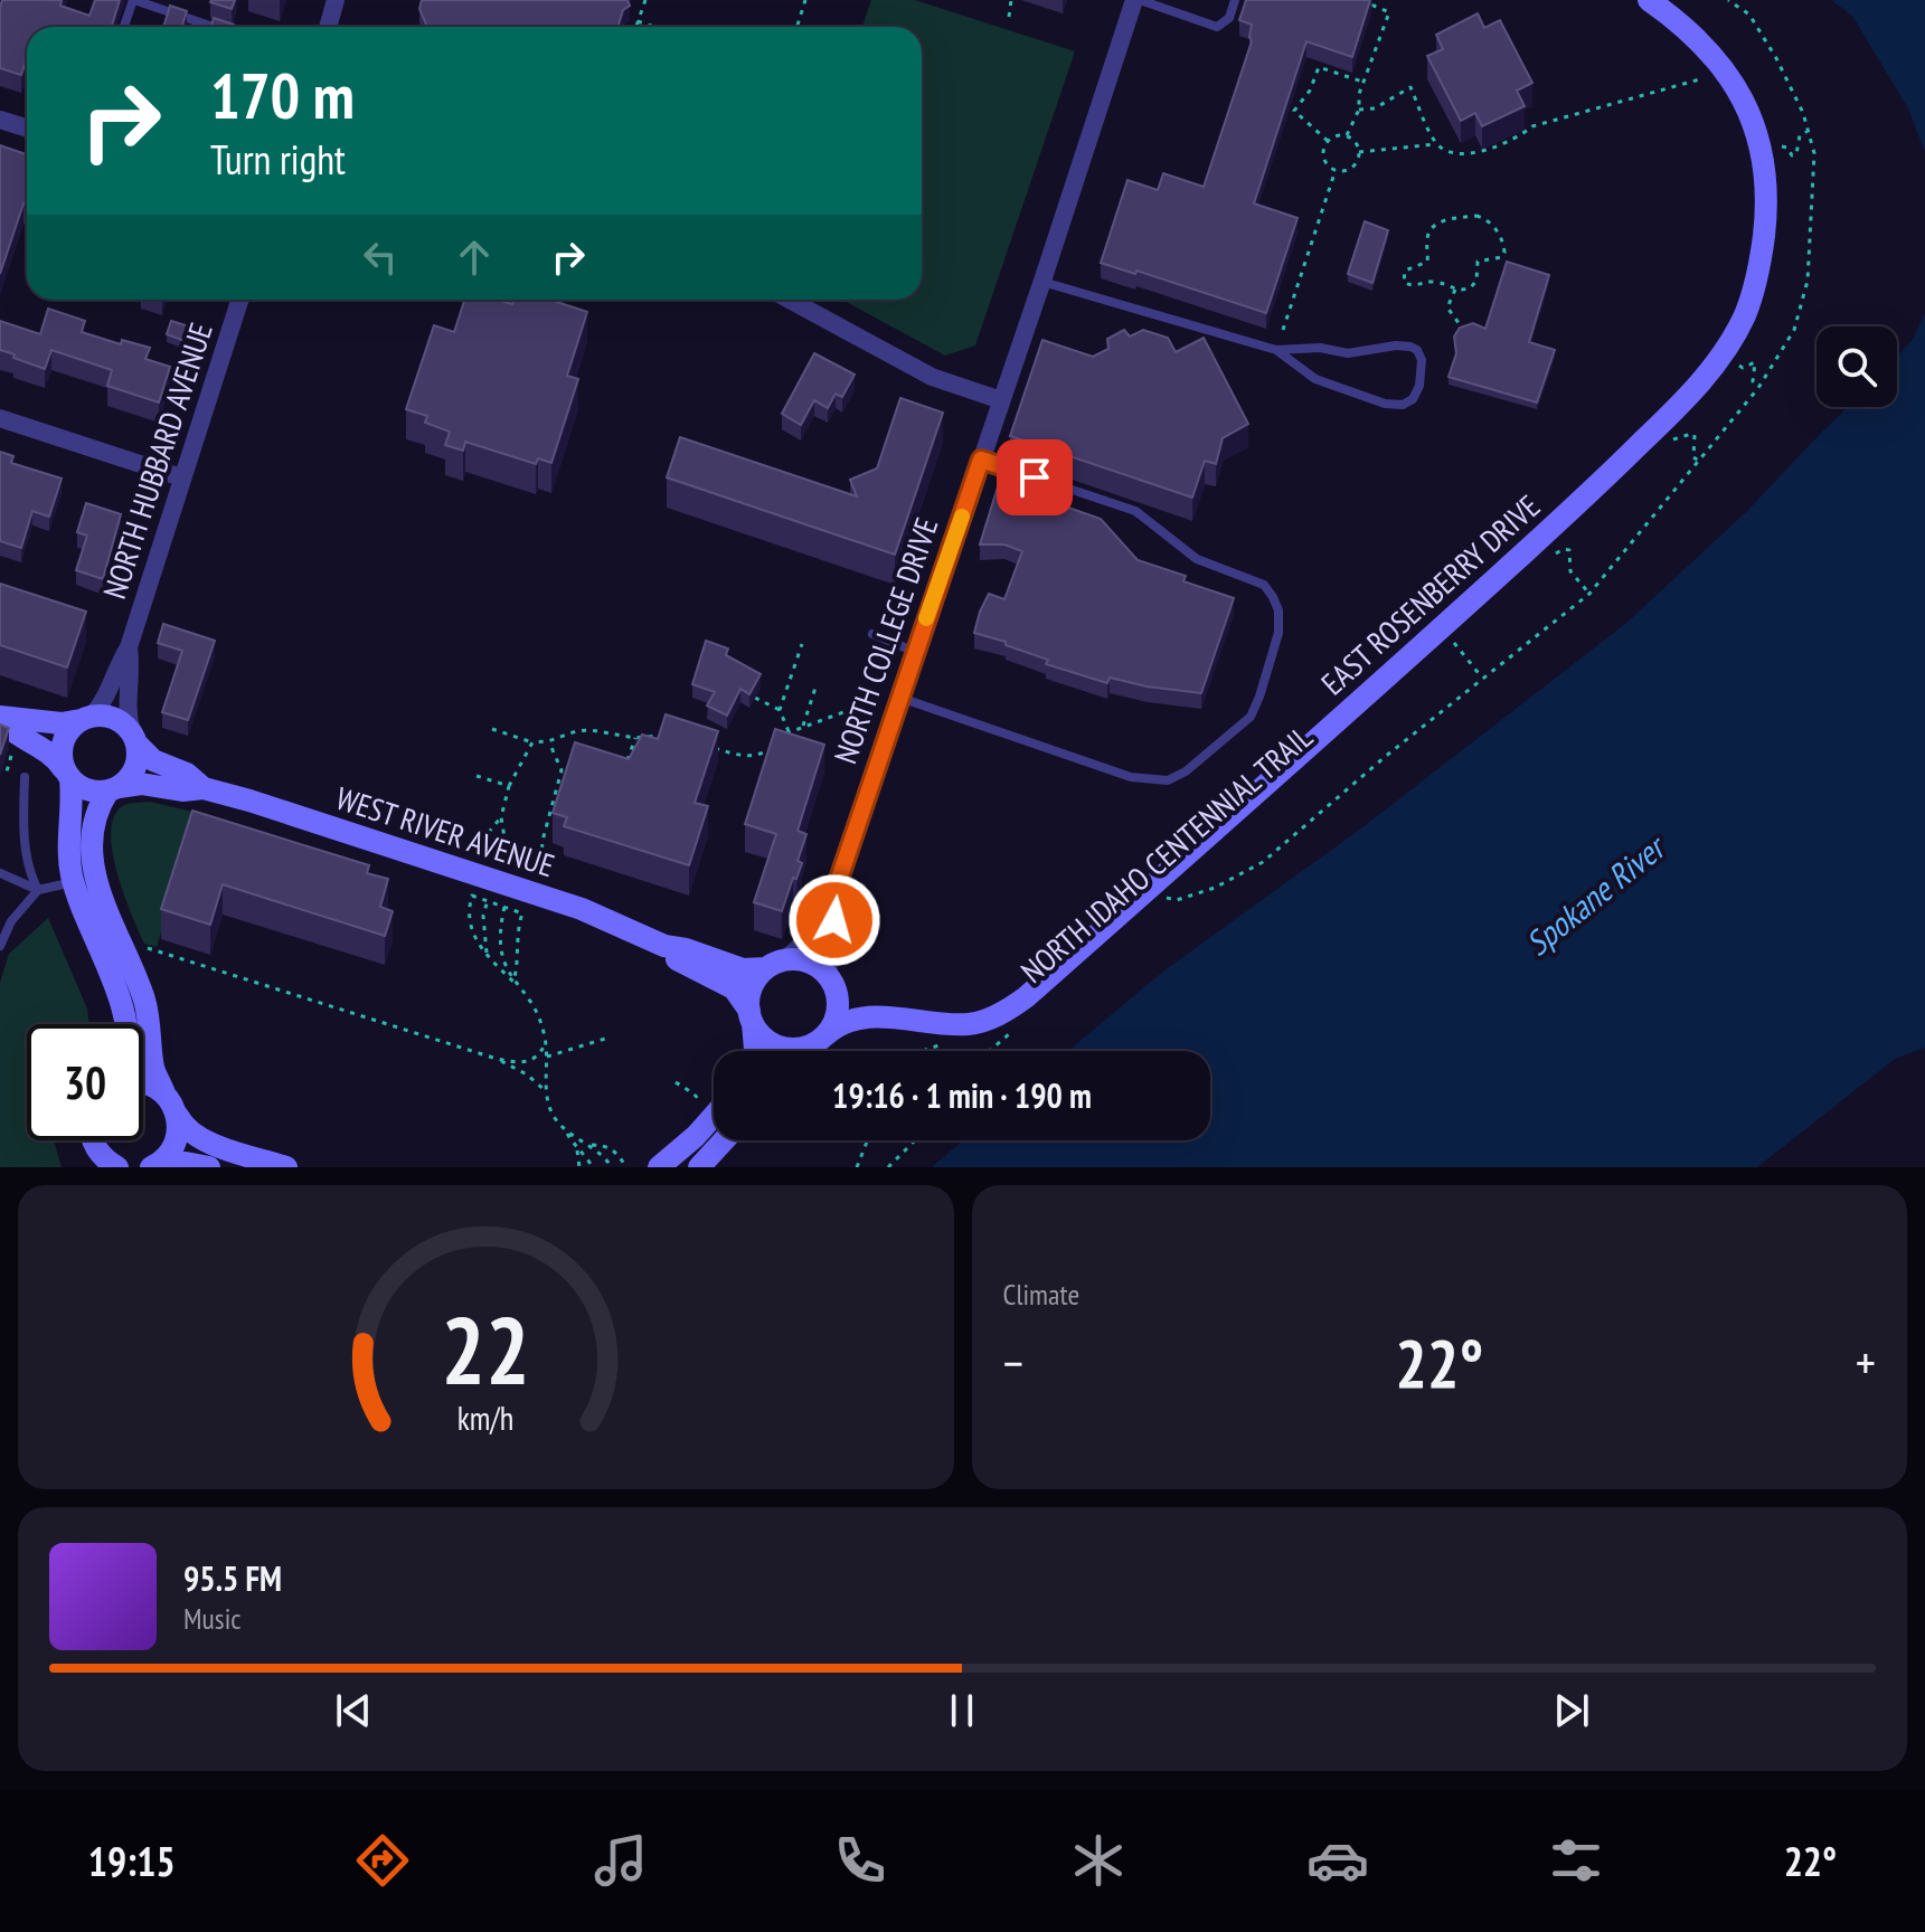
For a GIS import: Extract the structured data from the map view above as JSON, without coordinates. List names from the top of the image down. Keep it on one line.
{"streets":{"street":["NORTH HUBBARD AVENUE","EAST ROSENBERRY DRIVE","NORTH COLLEGE DRIVE","WEST RIVER AVENUE"]},"crossings":[["NORTH HUBBARD AVENUE","WEST RIVER AVENUE"],["EAST ROSENBERRY DRIVE","NORTH COLLEGE DRIVE"],["EAST ROSENBERRY DRIVE","WEST RIVER AVENUE"],["NORTH COLLEGE DRIVE","WEST RIVER AVENUE"]],"water":["Spokane River"],"page":{"turn":["170 m","Turn right"],"limit":"30","trip":"19:16 · 1 min · 190 m","tile":"Climate","heat":["−","22°","+"],"song":["95.5 FM","Music"],"tabs":["19:15","22°"],"gauge":["22","km/h"]}}
